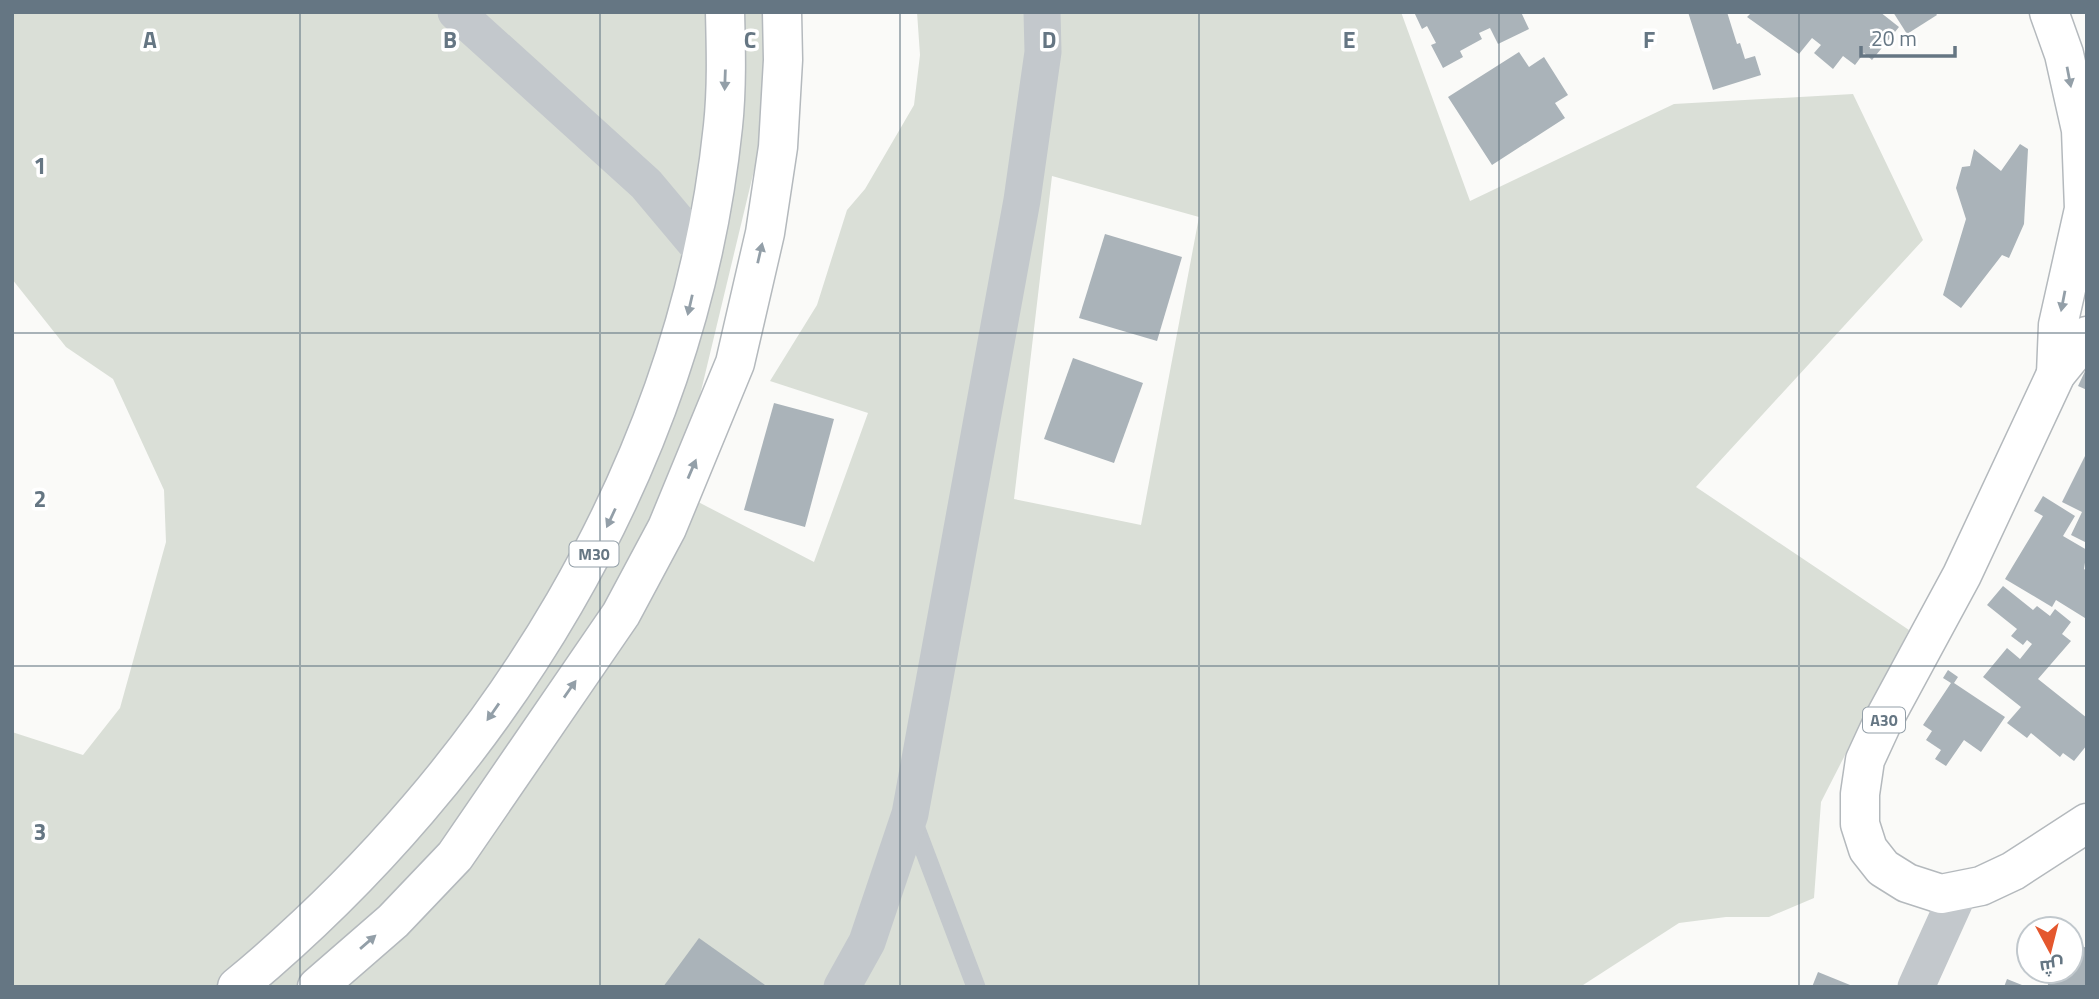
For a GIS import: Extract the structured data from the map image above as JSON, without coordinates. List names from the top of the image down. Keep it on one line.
{"streets":{"highway":["M30","A30"]},"scale_bar":"20 m","north":"bottom","grid":{"columns":["A","B","C","D","E","F"],"rows":["1","2","3"]}}
